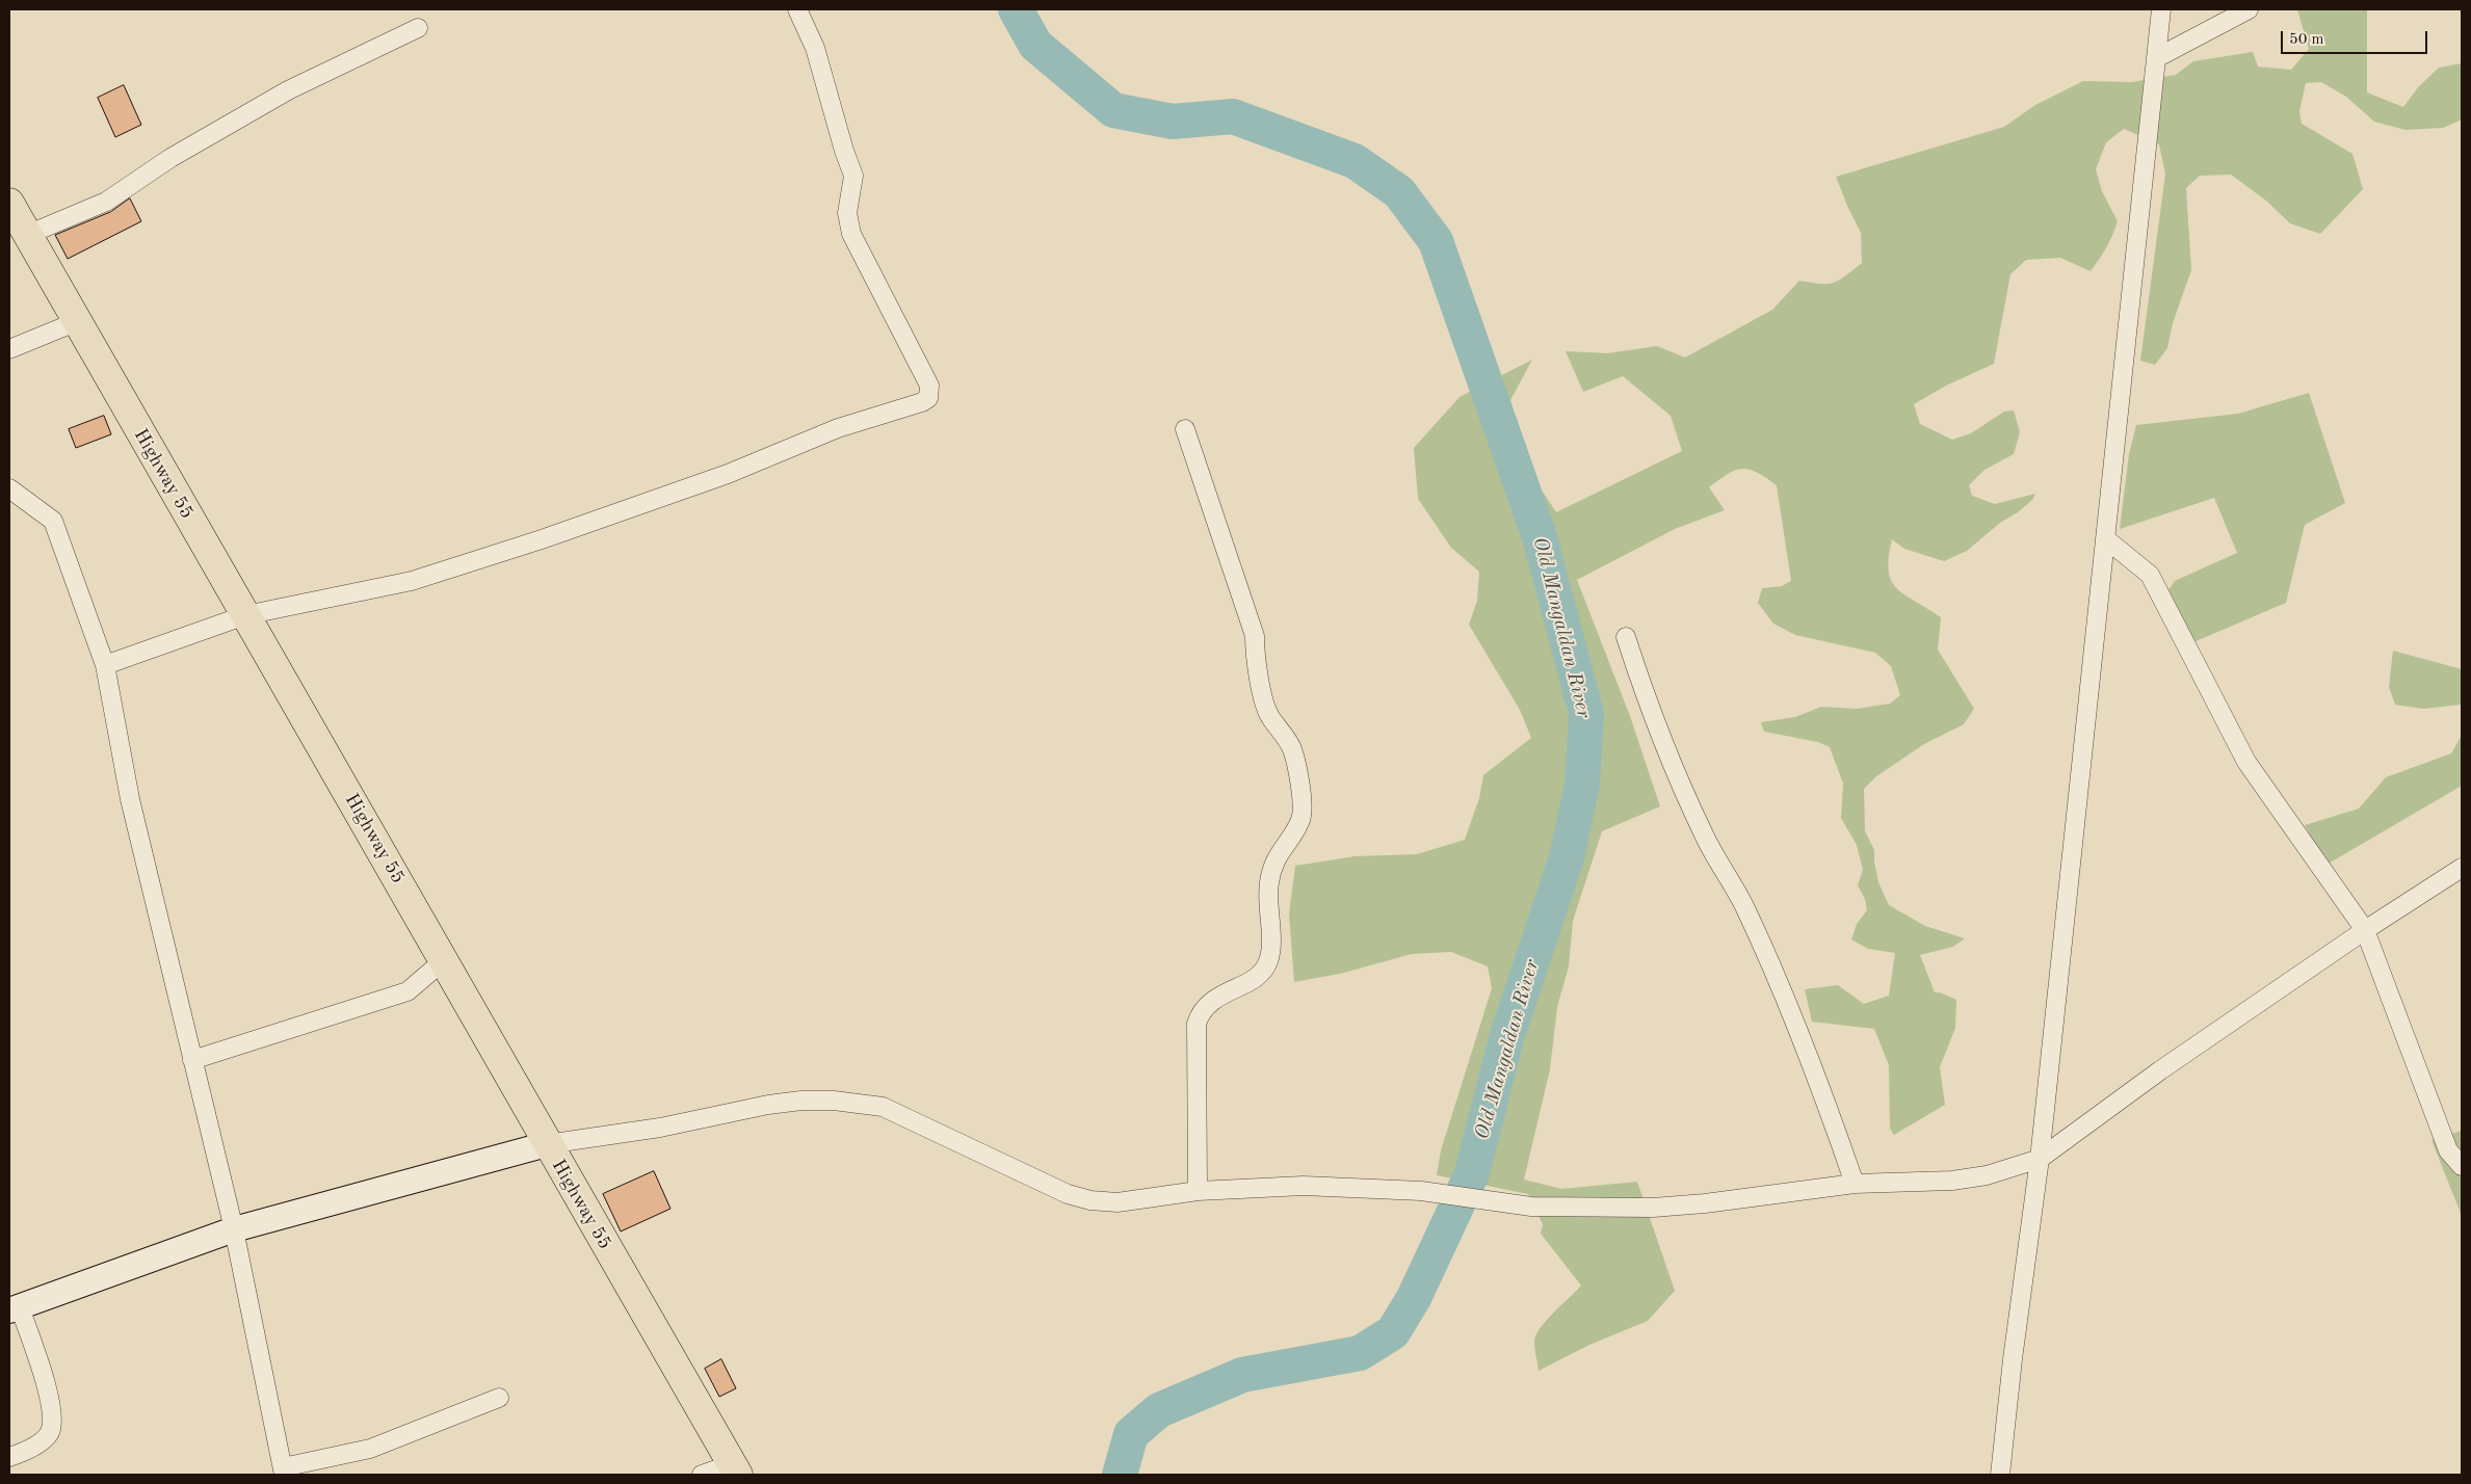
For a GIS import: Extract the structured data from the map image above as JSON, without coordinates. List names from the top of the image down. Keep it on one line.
{"streets":{"highway":["Highway 55"]},"water":["Old Mangaldan River"],"scale_bar":"50 m"}
